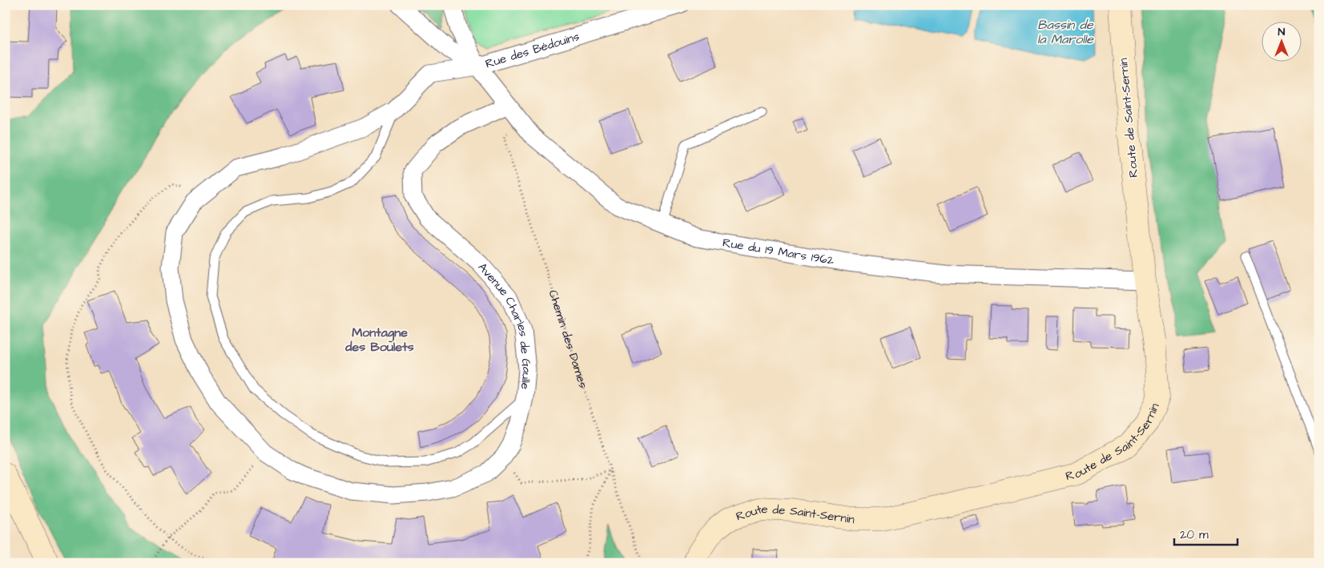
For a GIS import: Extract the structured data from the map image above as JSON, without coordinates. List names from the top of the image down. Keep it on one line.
{"streets":{"street":["Rue des Bédouins","Route de Saint-Sernin","Rue du 19 Mars 1962","Avenue Charles de Gaulle"],"path":["Chemin des Dames"]},"crossings":[["Rue des Bédouins","Rue du 19 Mars 1962"],["Rue des Bédouins","Avenue Charles de Gaulle"],["Route de Saint-Sernin","Rue du 19 Mars 1962"],["Rue du 19 Mars 1962","Avenue Charles de Gaulle"],["Rue du 19 Mars 1962","Chemin des Dames"]],"districts":["Montagne des Boulets"],"water":["Bassin de la Marolle"],"scale_bar":"20 m","north":"top"}
